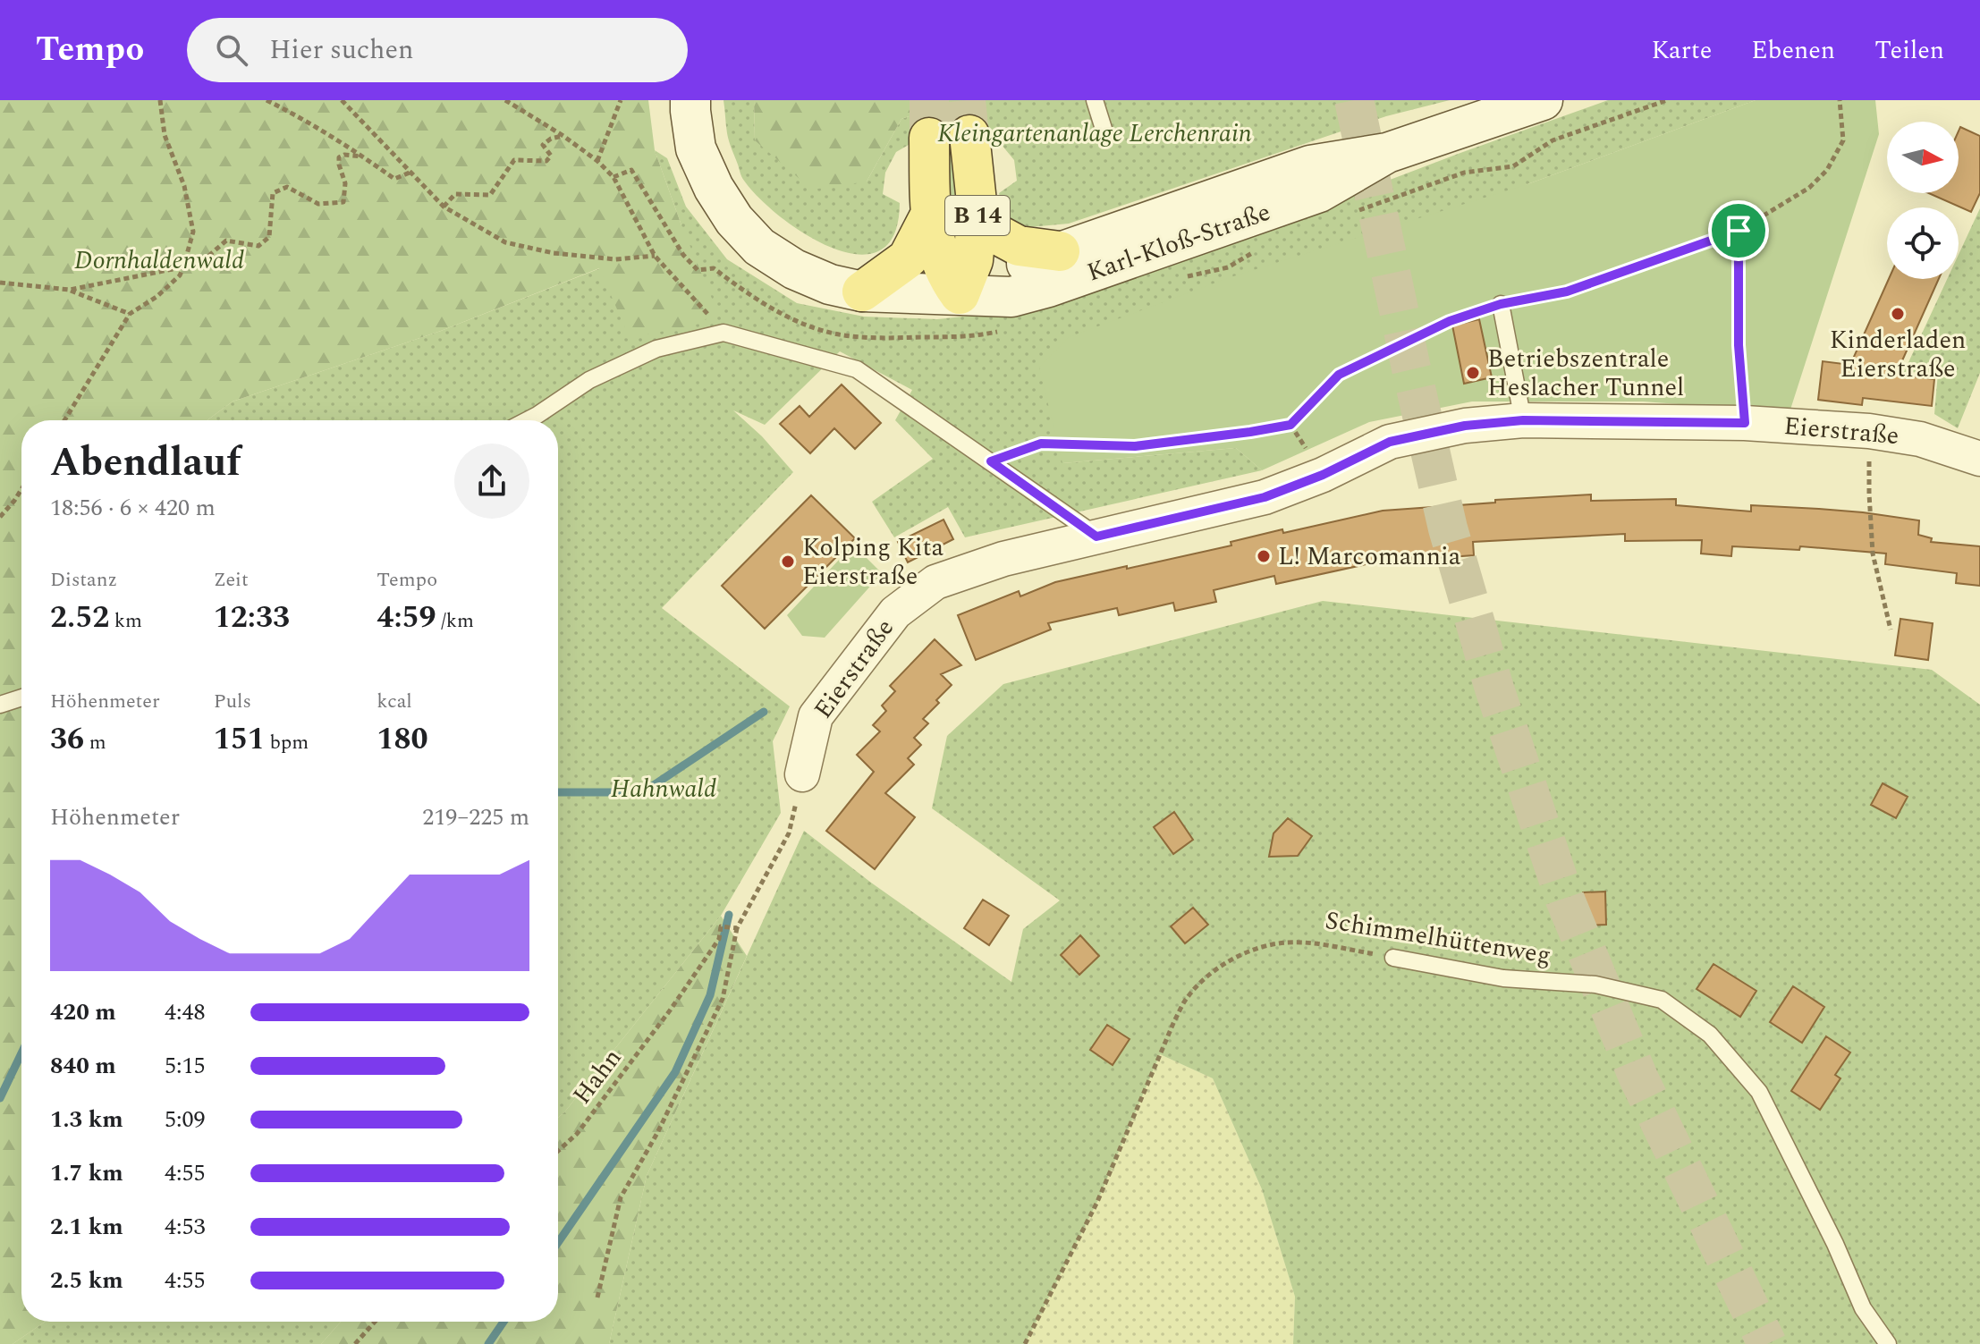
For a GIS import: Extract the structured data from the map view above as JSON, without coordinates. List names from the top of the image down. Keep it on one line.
{"streets":{"main road":["B 14","Karl-Kloß-Straße"],"street":["Eierstraße"],"lane":["Schimmelhüttenweg"],"path":["Hahn"]},"crossings":[["B 14","Karl-Kloß-Straße"]],"parks":["Kleingartenanlage Lerchenrain","Dornhaldenwald","Hahnwald"],"places":["Kinderladen Eierstraße","Betriebszentrale Heslacher Tunnel","L! Marcomannia","Kolping Kita Eierstraße"],"north":"right","page":{"header":"Tempo","search":"Hier suchen","nav":["Karte","Ebenen","Teilen"],"heading":["Abendlauf","18:56 · 6 × 420 m"],"stats":[["Distanz","2.52 km"],["Zeit","12:33"],["Tempo","4:59 /km"],["Höhenmeter","36 m"],["Puls","151 bpm"],["kcal","180"]],"chart":["Höhenmeter","219–225 m"],"list":[{"name":"420 m","note":"4:48"},{"name":"840 m","note":"5:15"},{"name":"1.3 km","note":"5:09"},{"name":"1.7 km","note":"4:55"},{"name":"2.1 km","note":"4:53"},{"name":"2.5 km","note":"4:55"}]}}
